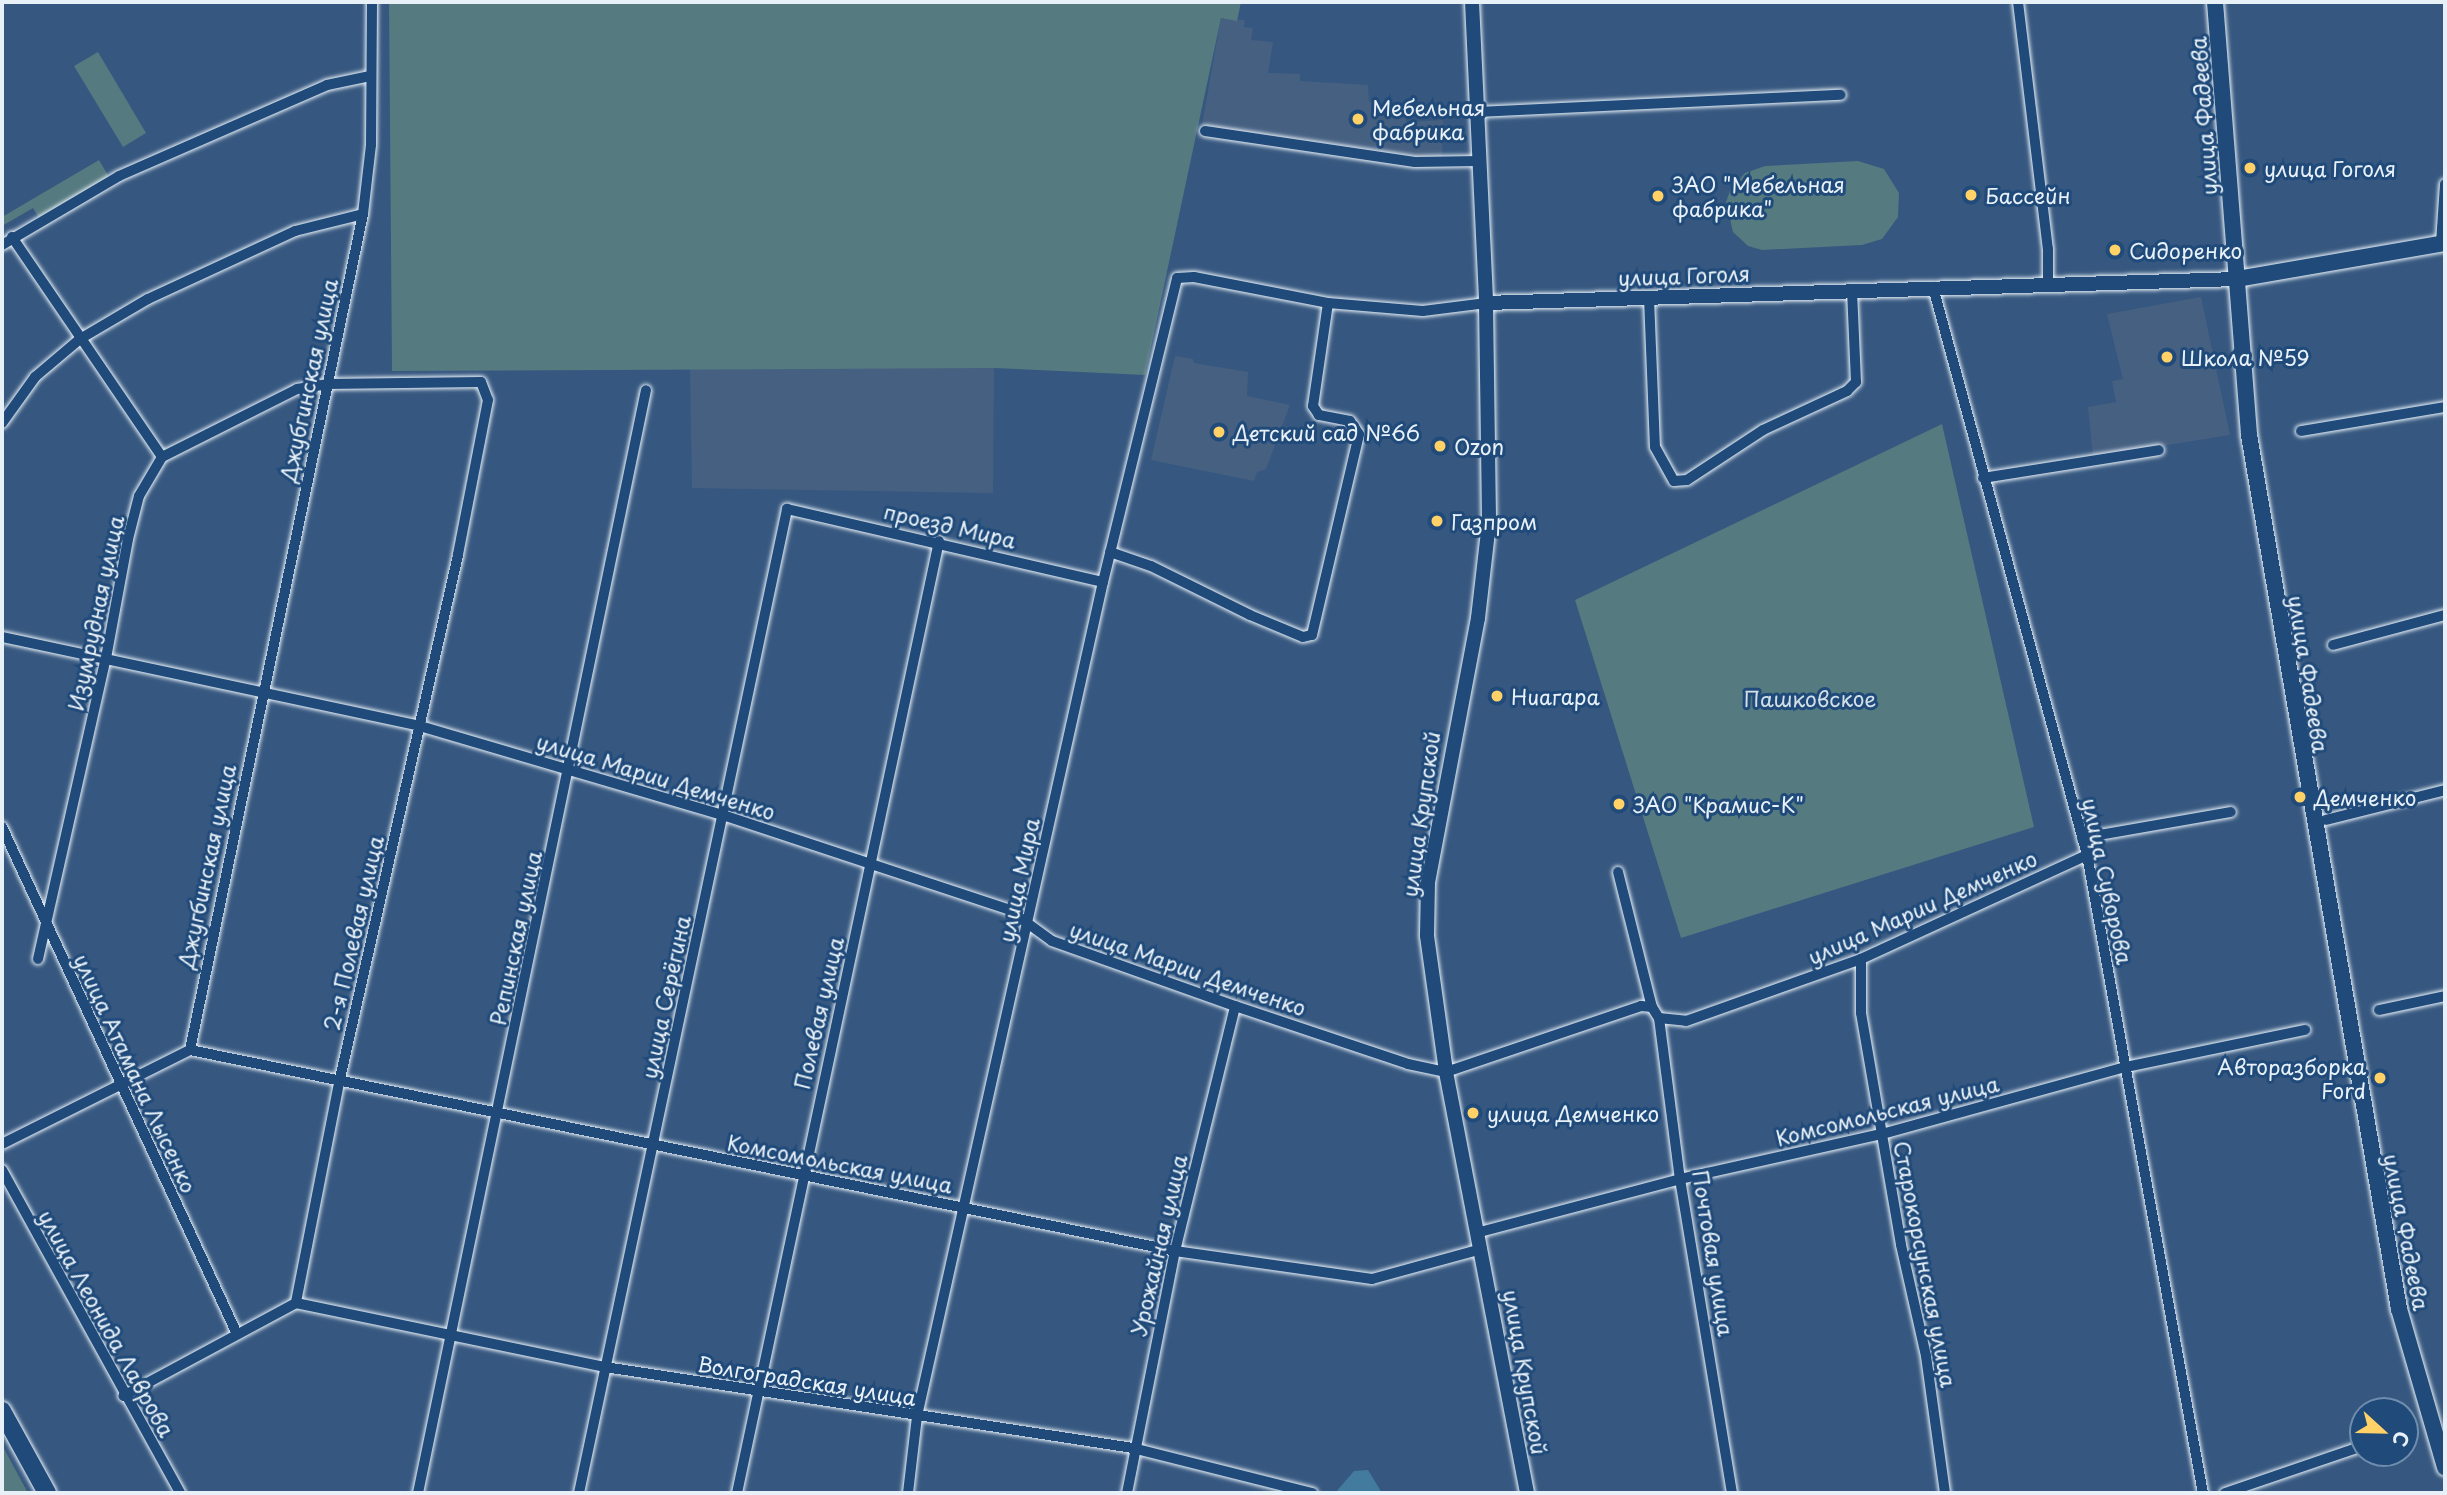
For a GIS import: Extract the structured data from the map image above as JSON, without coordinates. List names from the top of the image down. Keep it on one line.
{"streets":{"main road":["улица Фадеева","улица Гоголя"],"street":["Джубгинская улица","проезд Мира","Изумрудная улица","улица Марии Демченко","улица Крупской","Джугбинская улица","улица Мира","улица Суворова","2-я Полевая улица","Репинская улица","улица Серёгина","Полевая улица","улица Атамана Лысенко","Комсомольская улица","Урожайная улица","Почтовая улица","Старокорсунская улица","улица Леонида Лаврова","Волгоградская улица"]},"crossings":[["улица Фадеева","улица Гоголя"],["улица Гоголя","улица Крупской"],["улица Гоголя","улица Мира"],["улица Гоголя","улица Суворова"],["Джубгинская улица","улица Марии Демченко"],["Джубгинская улица","Джугбинская улица"],["Джубгинская улица","2-я Полевая улица"],["проезд Мира","улица Мира"],["проезд Мира","улица Серёгина"],["проезд Мира","Полевая улица"],["Изумрудная улица","улица Марии Демченко"],["Изумрудная улица","улица Атамана Лысенко"],["улица Марии Демченко","улица Крупской"],["улица Марии Демченко","Джугбинская улица"],["улица Марии Демченко","улица Мира"],["улица Марии Демченко","улица Суворова"],["улица Марии Демченко","2-я Полевая улица"],["улица Марии Демченко","Репинская улица"],["улица Марии Демченко","улица Серёгина"],["улица Марии Демченко","Полевая улица"],["улица Марии Демченко","Урожайная улица"],["улица Марии Демченко","Почтовая улица"],["улица Марии Демченко","Старокорсунская улица"],["улица Крупской","Комсомольская улица"],["Джугбинская улица","Комсомольская улица"],["улица Мира","Комсомольская улица"],["улица Мира","Волгоградская улица"],["улица Суворова","Комсомольская улица"],["2-я Полевая улица","Комсомольская улица"],["2-я Полевая улица","Волгоградская улица"],["Репинская улица","Комсомольская улица"],["Репинская улица","Волгоградская улица"],["улица Серёгина","Комсомольская улица"],["улица Серёгина","Волгоградская улица"],["Полевая улица","Комсомольская улица"],["Полевая улица","Волгоградская улица"],["Комсомольская улица","Урожайная улица"],["Комсомольская улица","Почтовая улица"],["Комсомольская улица","Старокорсунская улица"],["Урожайная улица","Волгоградская улица"]],"parks":["Пашковское"],"places":["Мебельная фабрика","улица Гоголя","Бассейн","ЗАО \"Мебельная фабрика\"","Сидоренко","Школа №59","Детский сад №66","Ozon","Газпром","Ниагара","Демченко","ЗАО \"Крамис-К\"","Авторазборка Ford","улица Демченко"],"north":"right"}
